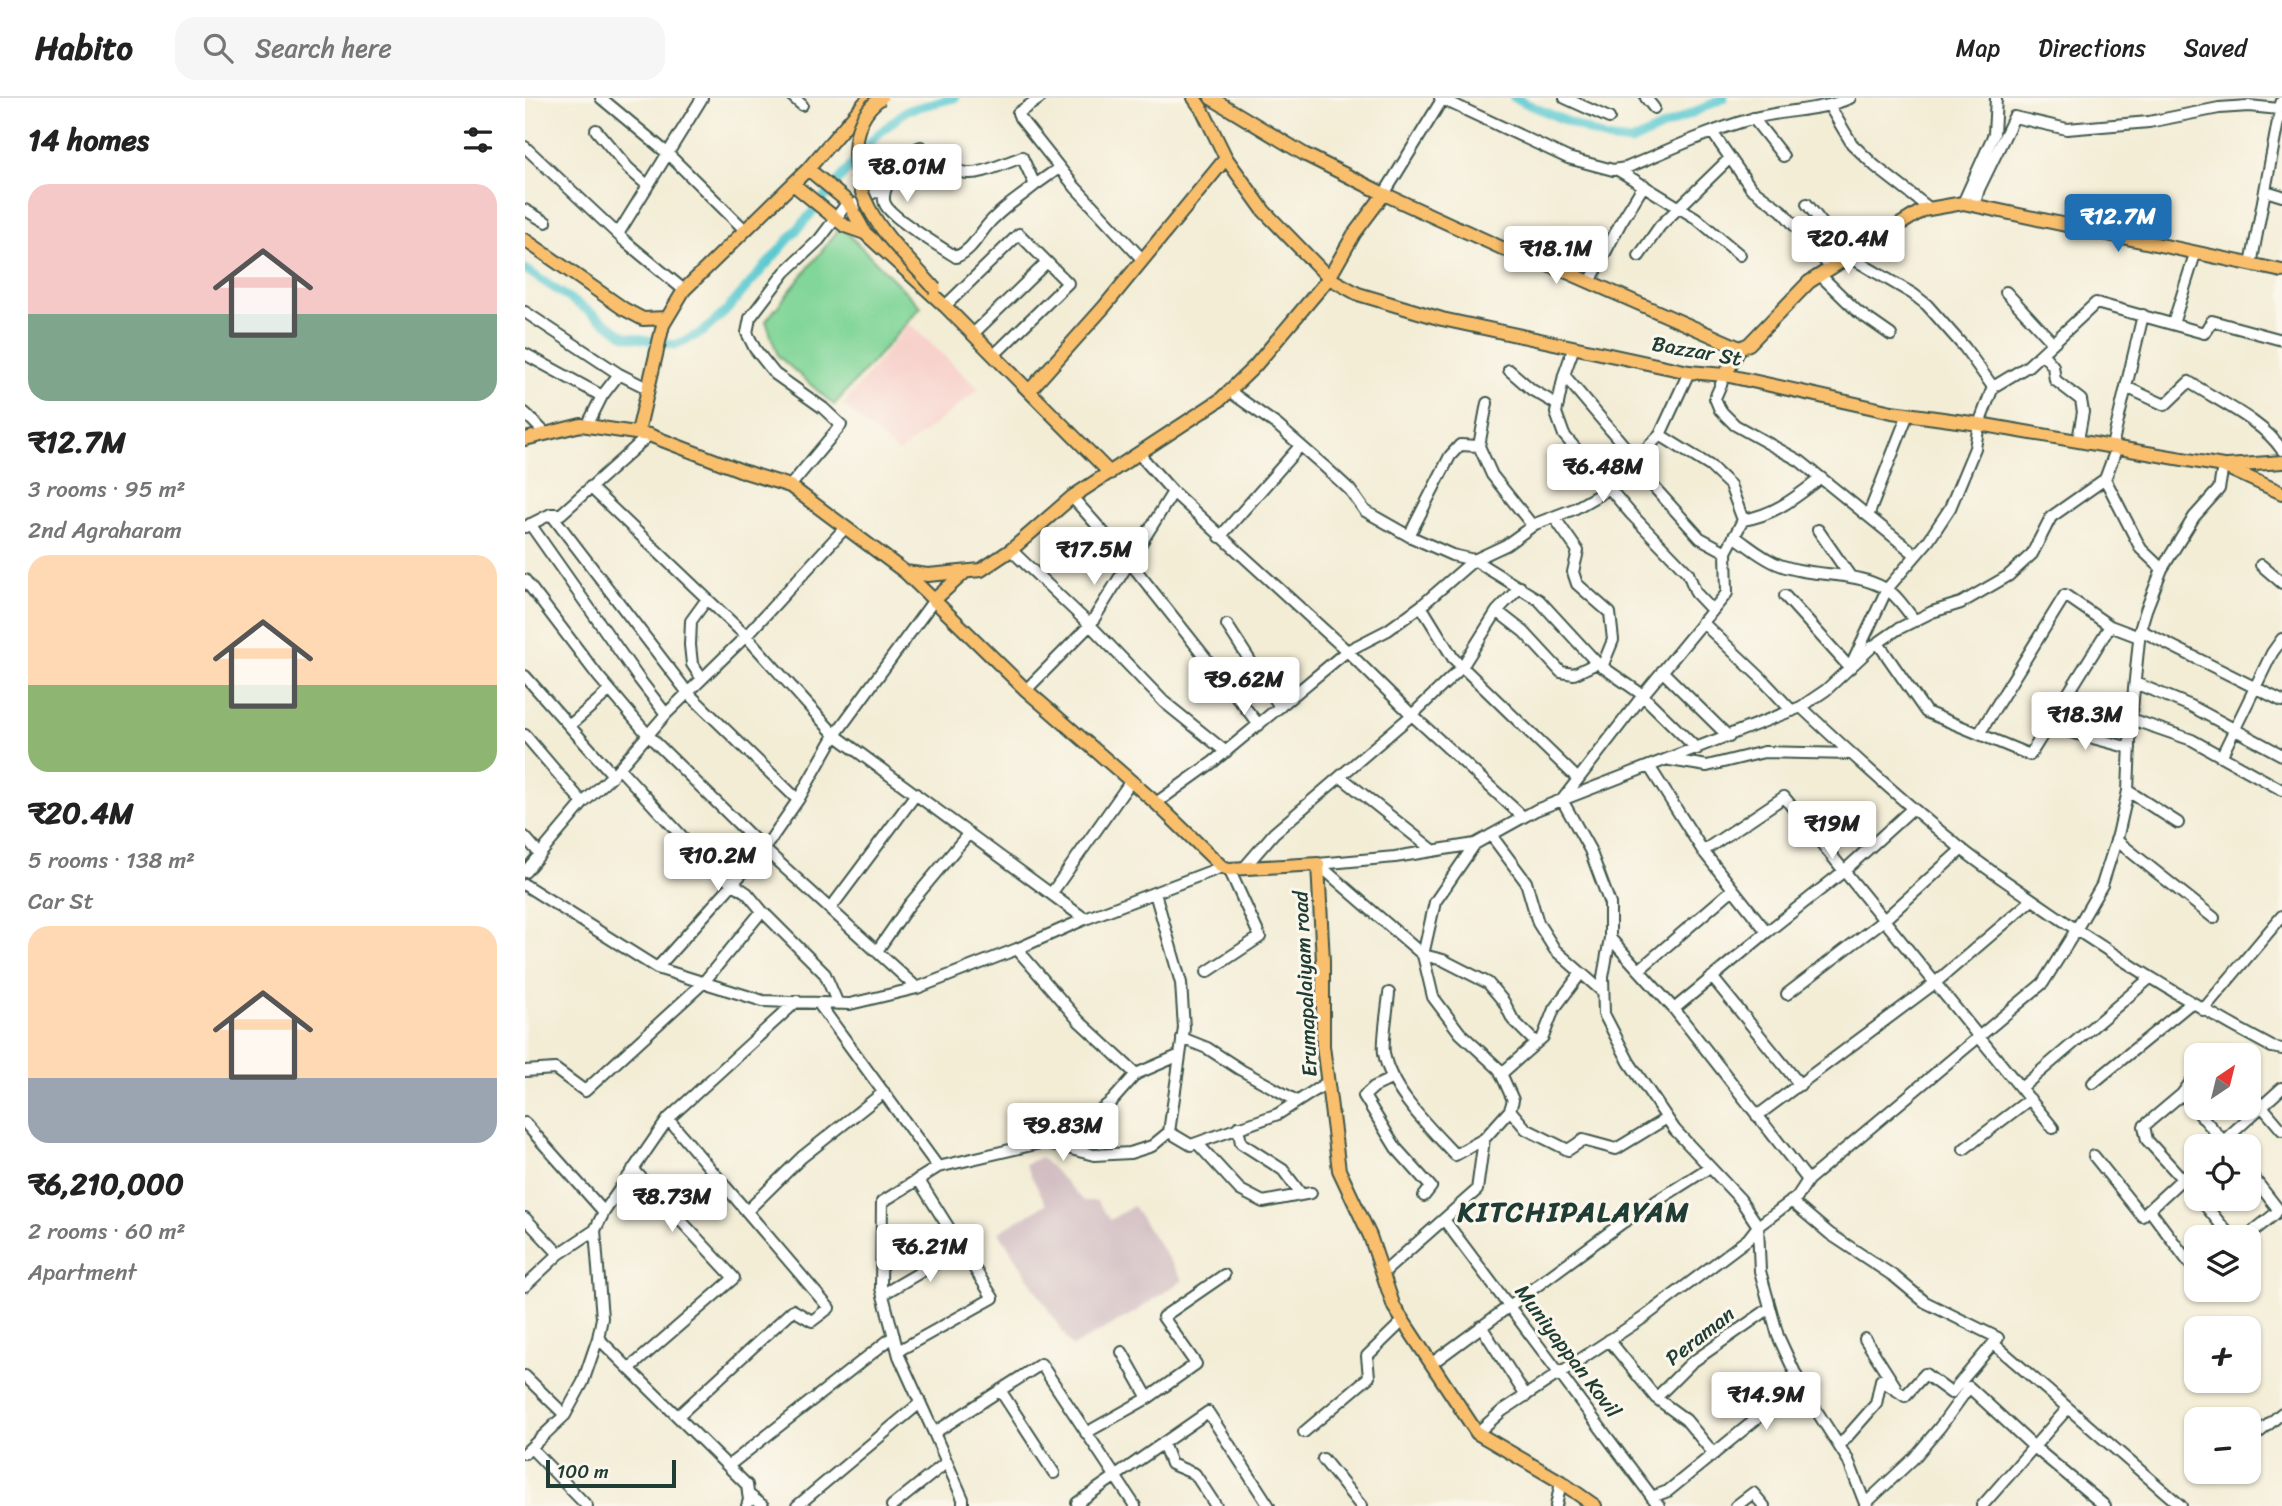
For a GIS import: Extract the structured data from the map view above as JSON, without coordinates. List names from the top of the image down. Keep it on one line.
{"streets":{"main road":["Bazzar St","Erumapalaiyam road"],"street":["Peraman","Muniyappan Kovil"]},"districts":["KITCHIPALAYAM"],"scale_bar":"100 m","north":"top right","page":{"header":"Habito","search":"Search here","nav":["Map","Directions","Saved"],"heading":"14 homes","price":["₹8.01M","₹12.7M","₹20.4M","₹18.1M","₹6.48M","₹17.5M","₹9.62M","₹18.3M","₹19M","₹10.2M","₹9.83M","₹8.73M","₹6.21M","₹14.9M"],"list":[{"name":"₹12.7M","note":"3 rooms · 95 m² · 2nd Agraharam"},{"name":"₹20.4M","note":"5 rooms · 138 m² · Car St"},{"name":"₹6,210,000","note":"2 rooms · 60 m² · Apartment"}],"map_buttons":["+","−"],"scale":"100 m"}}
